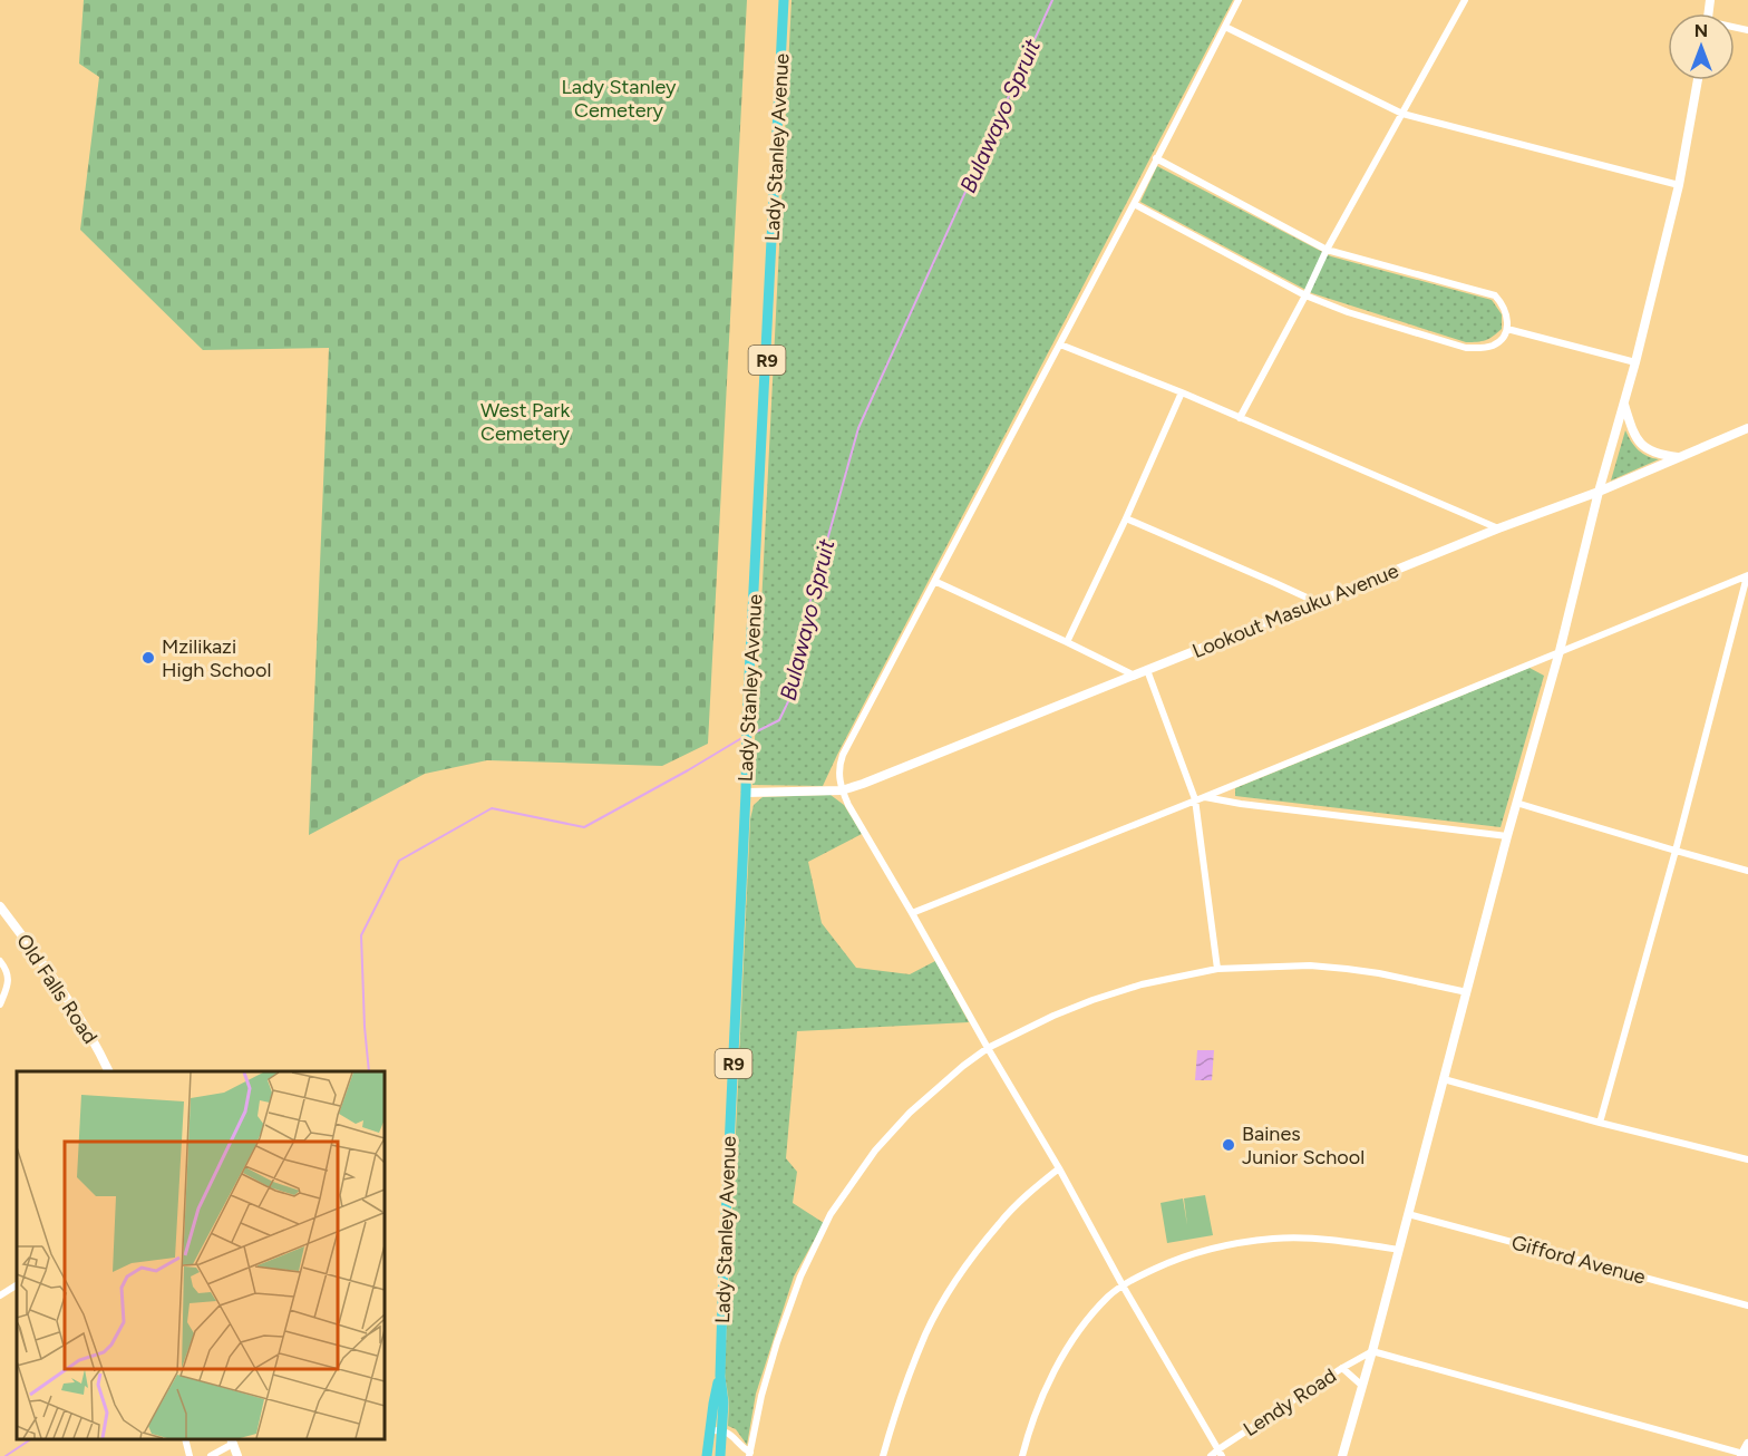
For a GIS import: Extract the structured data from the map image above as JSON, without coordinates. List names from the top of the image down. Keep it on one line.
{"streets":{"highway":["Lady Stanley Avenue","R9"],"street":["Lookout Masuku Avenue","Old Falls Road","Gifford Avenue","Lendy Road"]},"crossings":[["Lady Stanley Avenue","Lookout Masuku Avenue"]],"water":["Bulawayo Spruit"],"parks":["Lady Stanley Cemetery","West Park Cemetery"],"places":["Mzilikazi High School","Baines Junior School"],"north":"top"}
